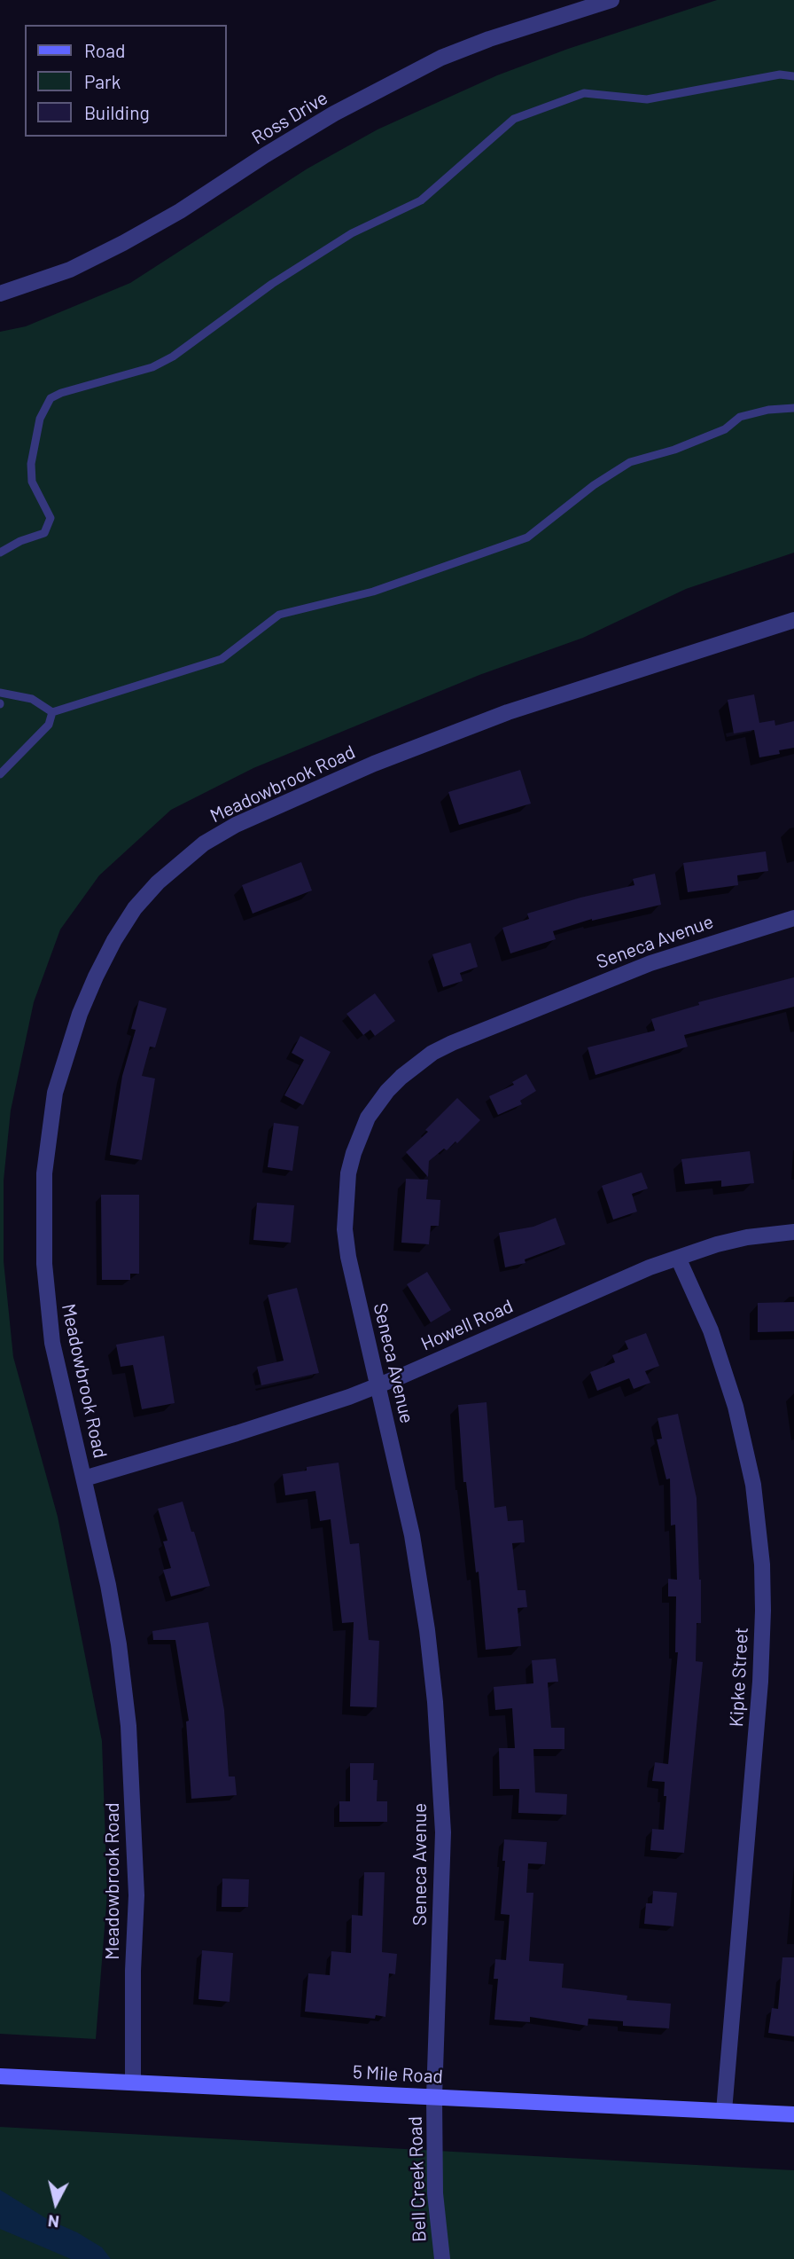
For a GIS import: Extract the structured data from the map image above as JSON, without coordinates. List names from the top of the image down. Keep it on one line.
{"streets":{"main road":["5 Mile Road"],"street":["Ross Drive","Meadowbrook Road","Seneca Avenue","Howell Road","Kipke Street","Bell Creek Road"]},"crossings":[["Meadowbrook Road","Howell Road"],["Meadowbrook Road","5 Mile Road"],["Seneca Avenue","Howell Road"],["Seneca Avenue","5 Mile Road"],["Seneca Avenue","Bell Creek Road"],["Howell Road","Kipke Street"],["Kipke Street","5 Mile Road"],["5 Mile Road","Bell Creek Road"]],"legend":["Road","Park","Building"],"north":"bottom"}
